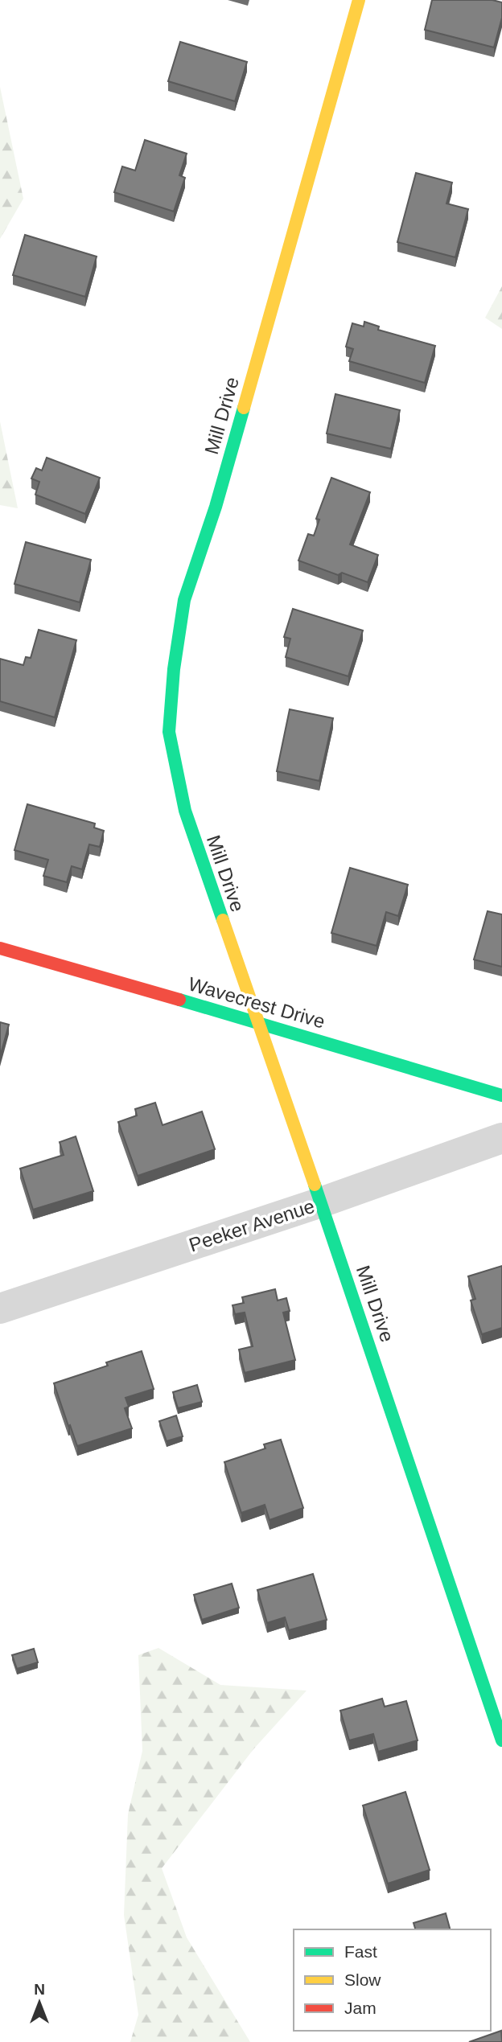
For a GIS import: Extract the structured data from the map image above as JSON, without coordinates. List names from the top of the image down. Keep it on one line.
{"streets":{"street":["Mill Drive","Wavecrest Drive","Peeker Avenue"]},"crossings":[["Mill Drive","Wavecrest Drive"],["Mill Drive","Peeker Avenue"]],"legend":["Fast","Slow","Jam"],"north":"top"}
